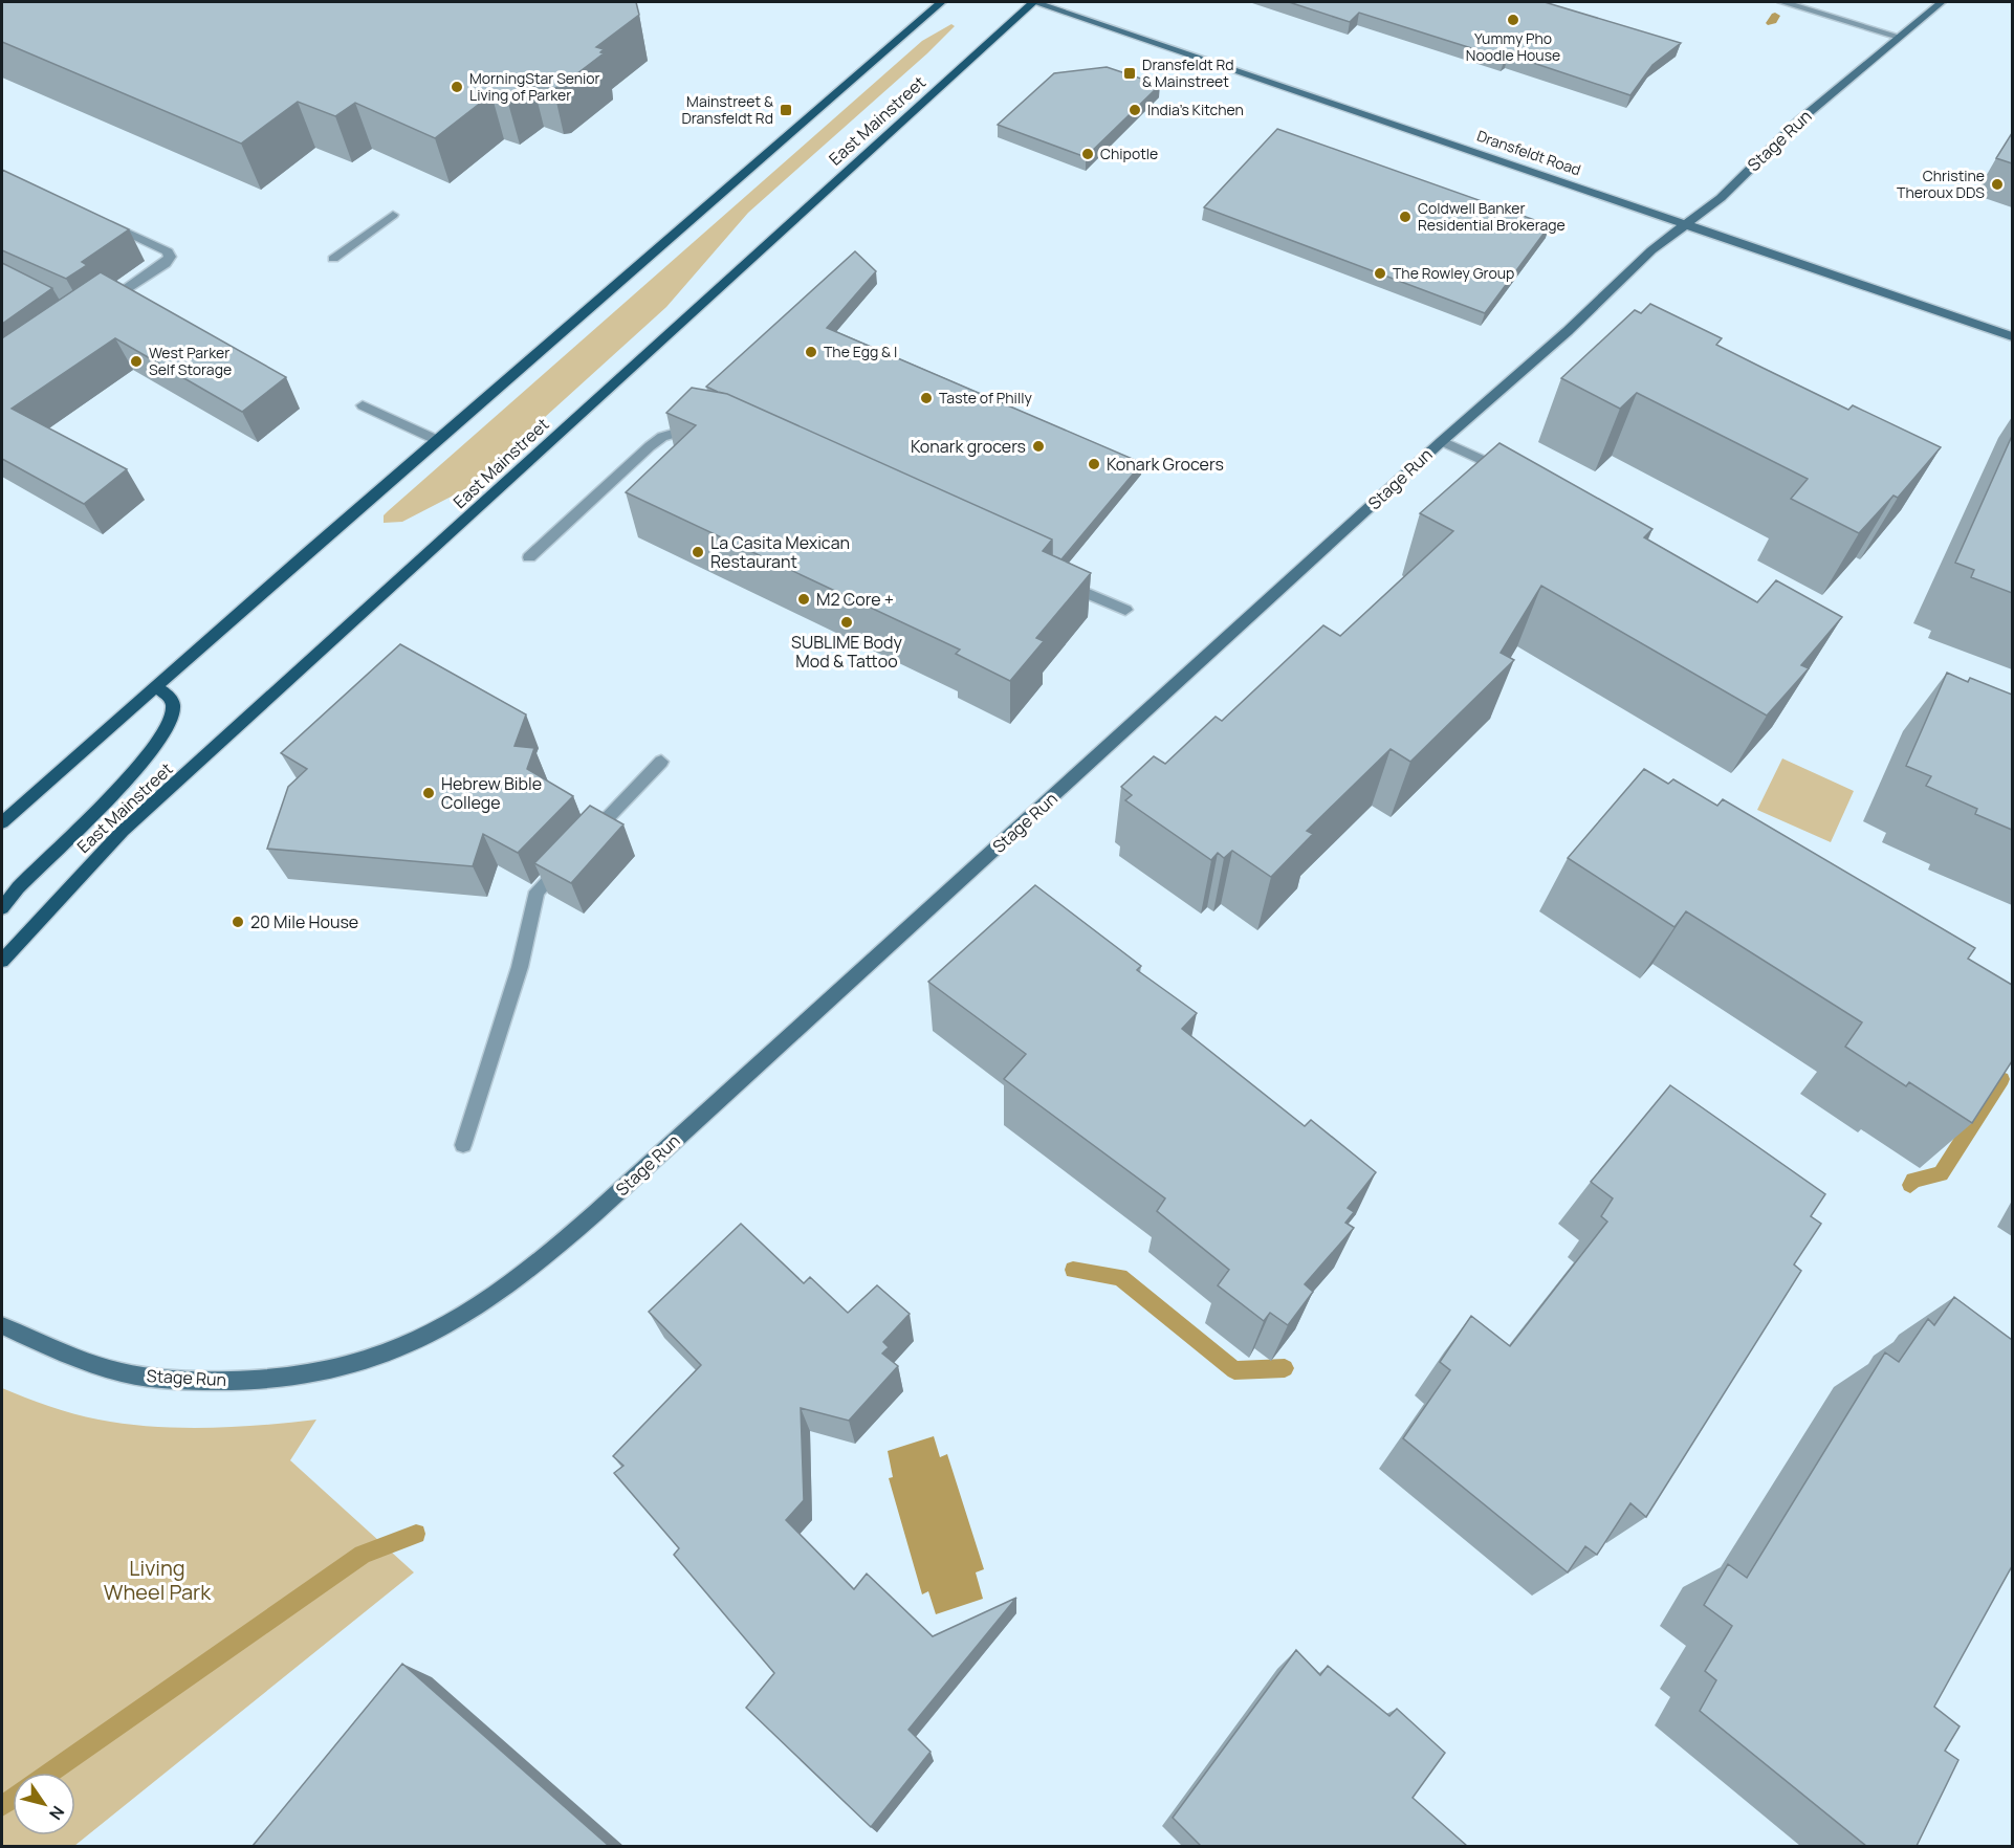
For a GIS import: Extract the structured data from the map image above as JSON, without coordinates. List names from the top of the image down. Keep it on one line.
{"streets":{"main road":["East Mainstreet"],"street":["Stage Run","Dransfeldt Road"]},"crossings":[["East Mainstreet","Dransfeldt Road"],["Stage Run","Dransfeldt Road"]],"parks":["Living Wheel Park"],"places":{"other":["Yummy Pho Noodle House","MorningStar Senior Living of Parker","India's Kitchen","Chipotle","Christine Theroux DDS","Coldwell Banker Residential Brokerage","The Rowley Group","The Egg & I","West Parker Self Storage","Taste of Philly","Konark grocers","Konark Grocers","La Casita Mexican Restaurant","M2 Core +","SUBLIME Body Mod & Tattoo","Hebrew Bible College","20 Mile House"],"transit":["Dransfeldt Rd & Mainstreet","Mainstreet & Dransfeldt Rd"]},"north":"bottom right"}
